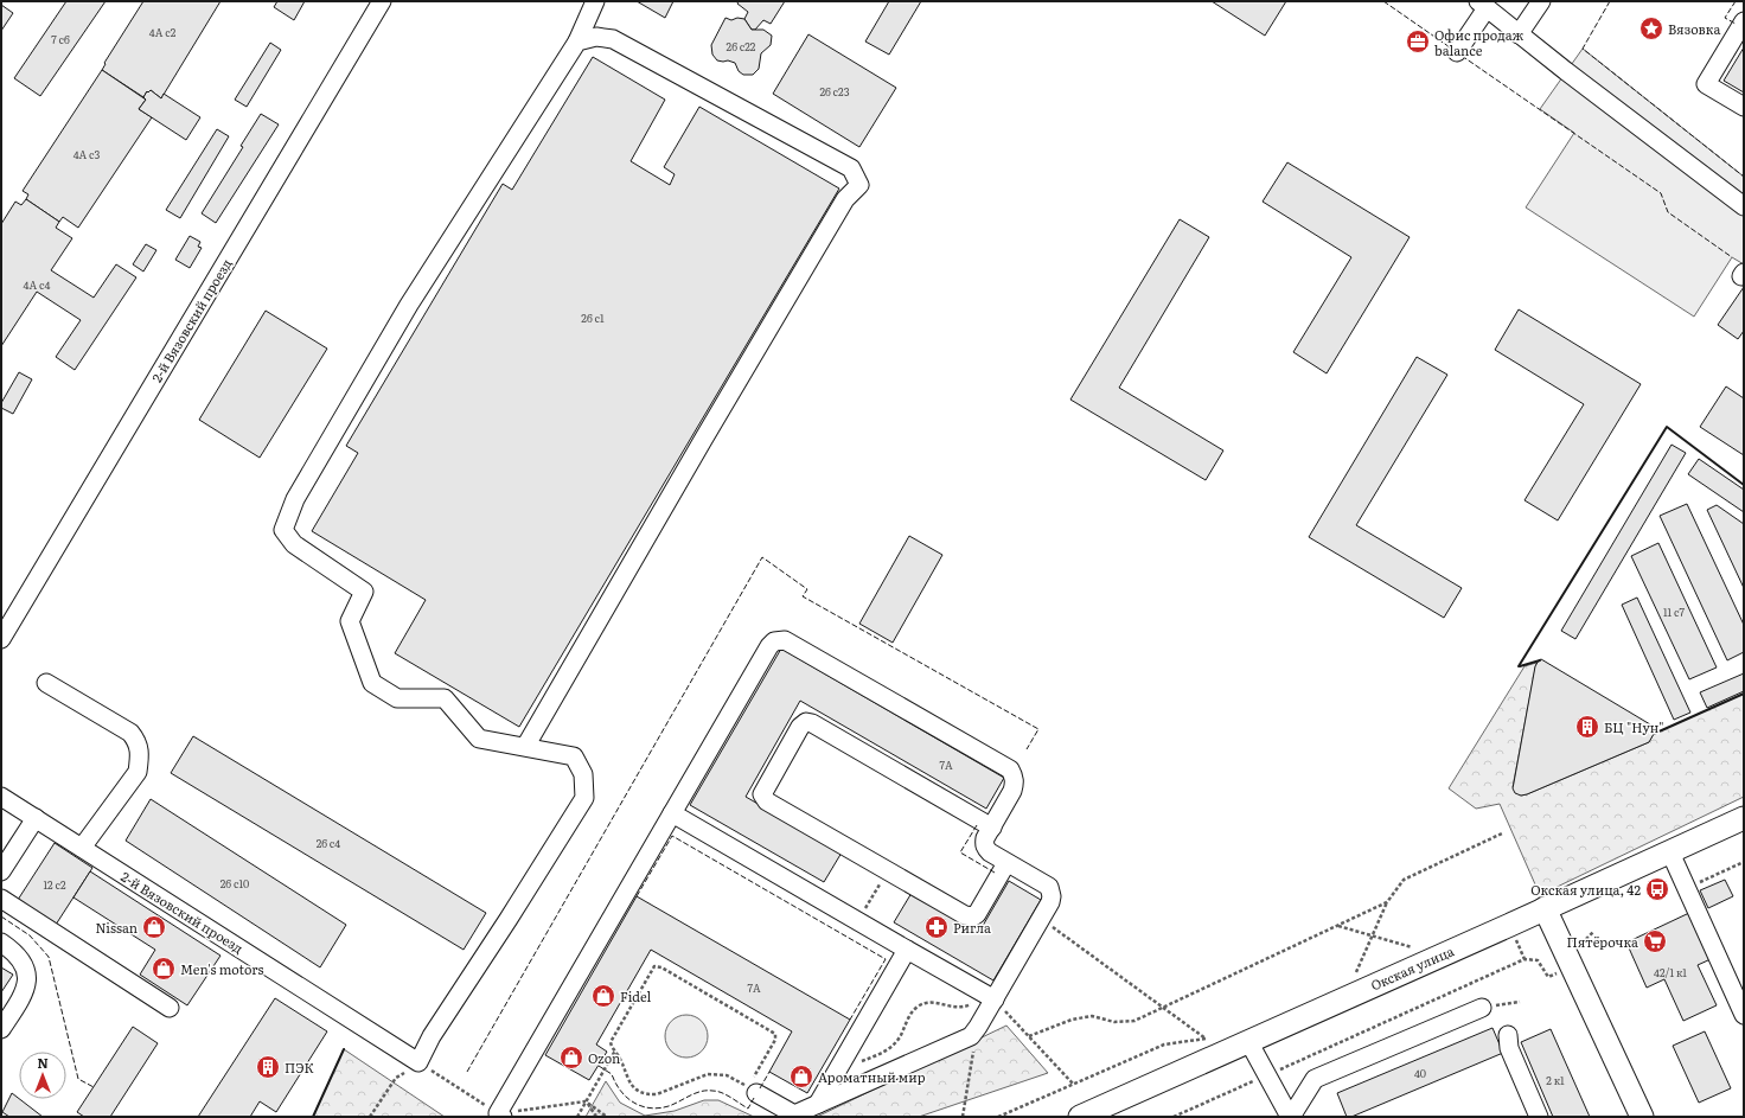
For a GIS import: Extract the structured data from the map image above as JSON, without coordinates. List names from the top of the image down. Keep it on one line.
{"streets":{"main road":["Окская улица"],"street":["2-й Вязовский проезд"]},"places":{"place":["Вязовка"],"office":["Офис продаж balance"],"building":["БЦ \"Нун\"","ПЭК"],"bus stop":["Окская улица, 42"],"shop":["Nissan","Men's motors","Fidel","Ozon","Ароматный мир"],"pharmacy":["Ригла"],"supermarket":["Пятёрочка"]},"house_numbers":["4А с2","7 с6","26 с22","26 с23","4А с3","4А с4","26 с1","11 с7","7А","26 с4","26 с10","12 с2","42/1 к1","7А","40","2 к1"],"north":"top"}
